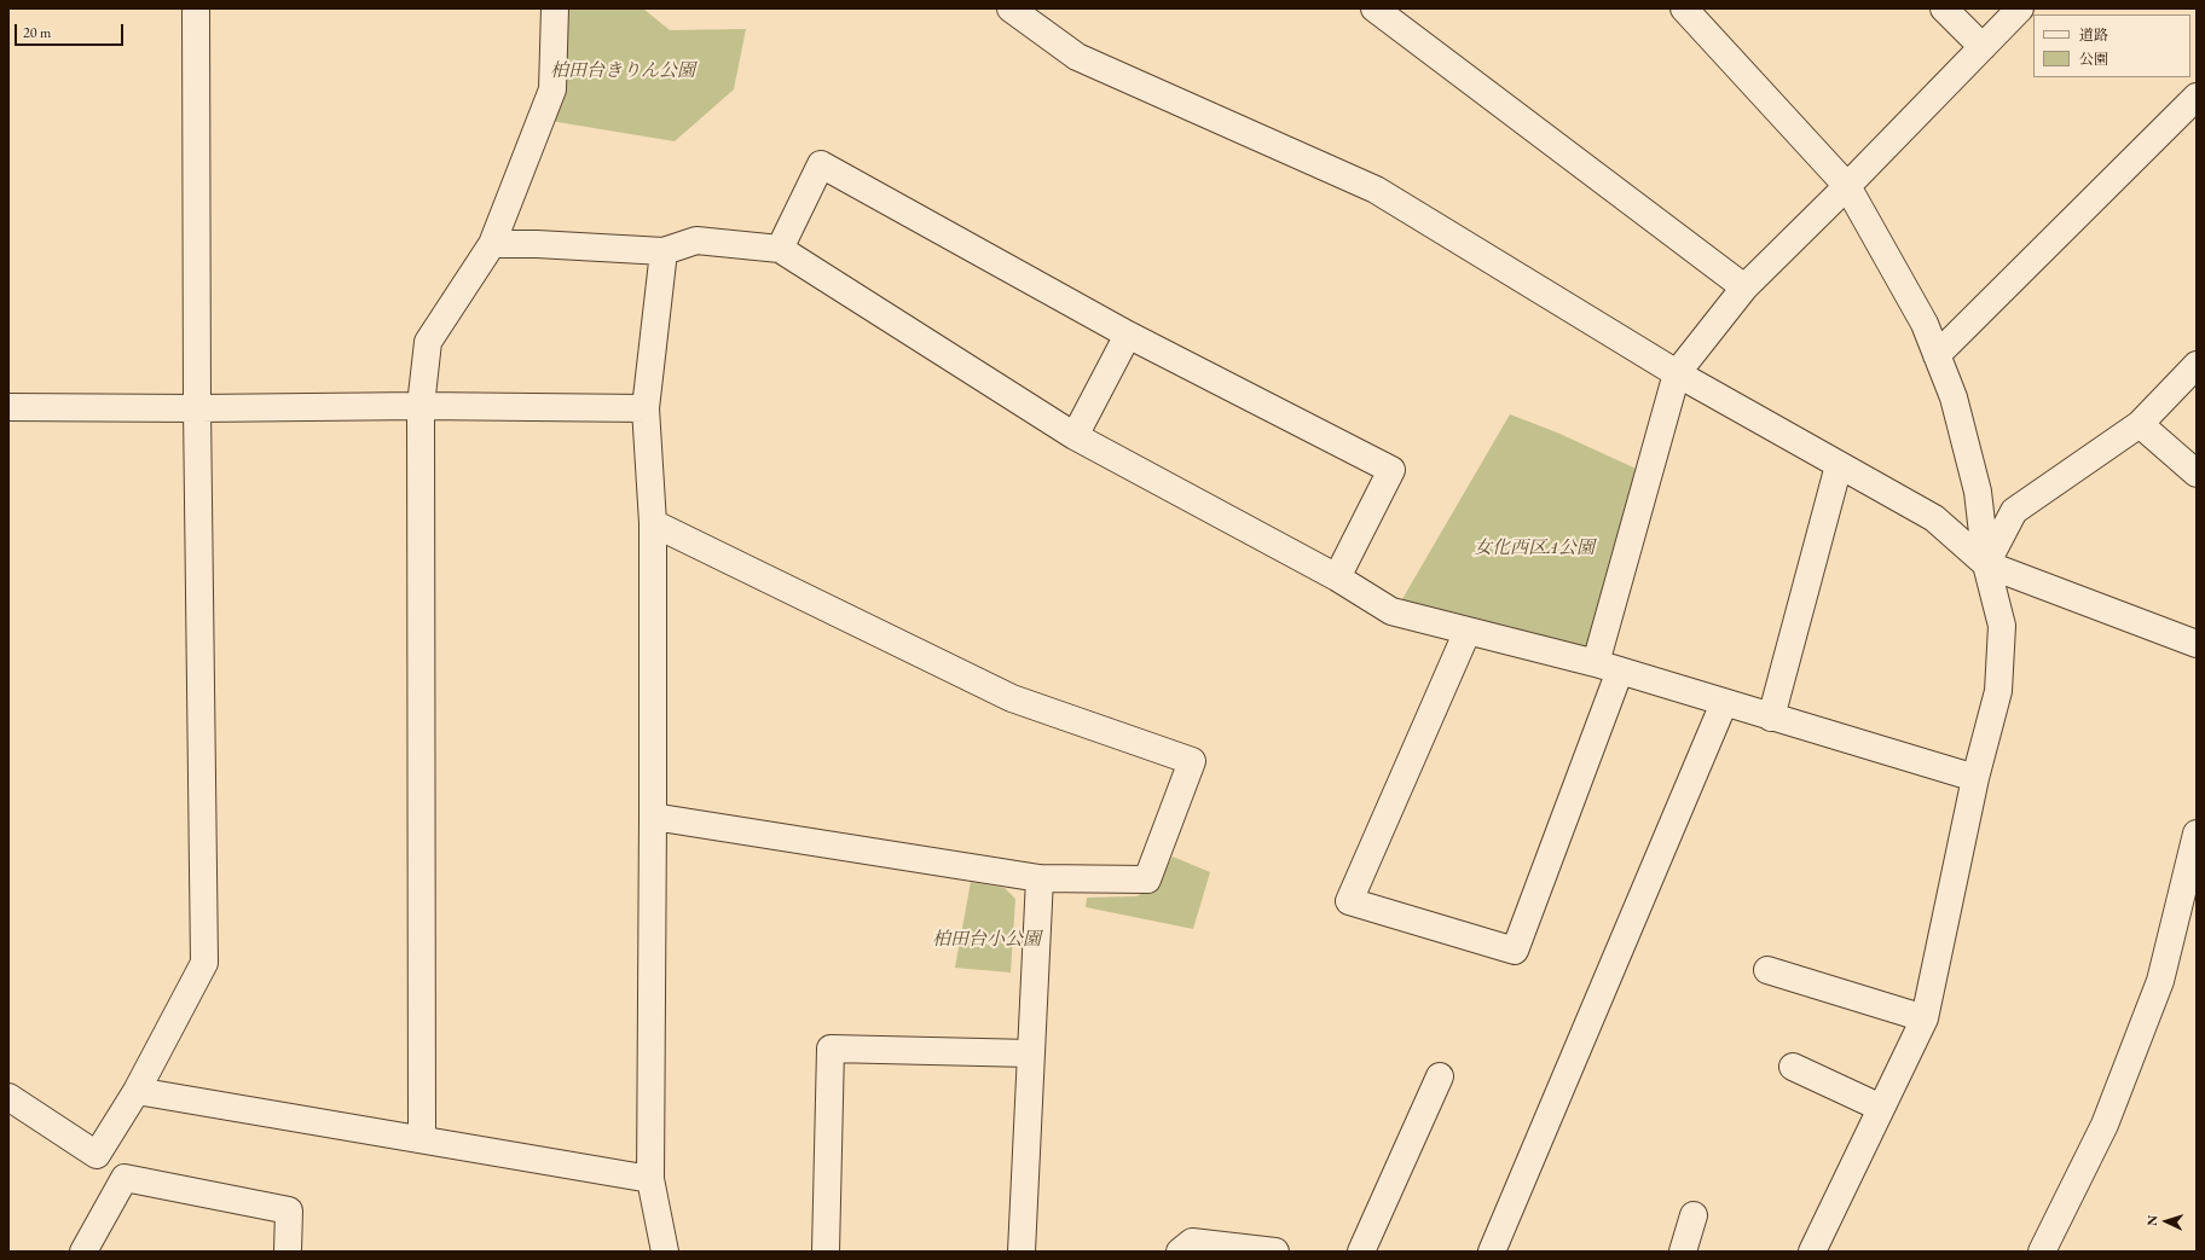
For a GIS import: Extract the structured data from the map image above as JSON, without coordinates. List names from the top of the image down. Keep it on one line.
{"parks":["柏田台きりん公園","女化西区A公園","柏田台小公園"],"legend":["道路","公園"],"scale_bar":"20 m","north":"left"}
